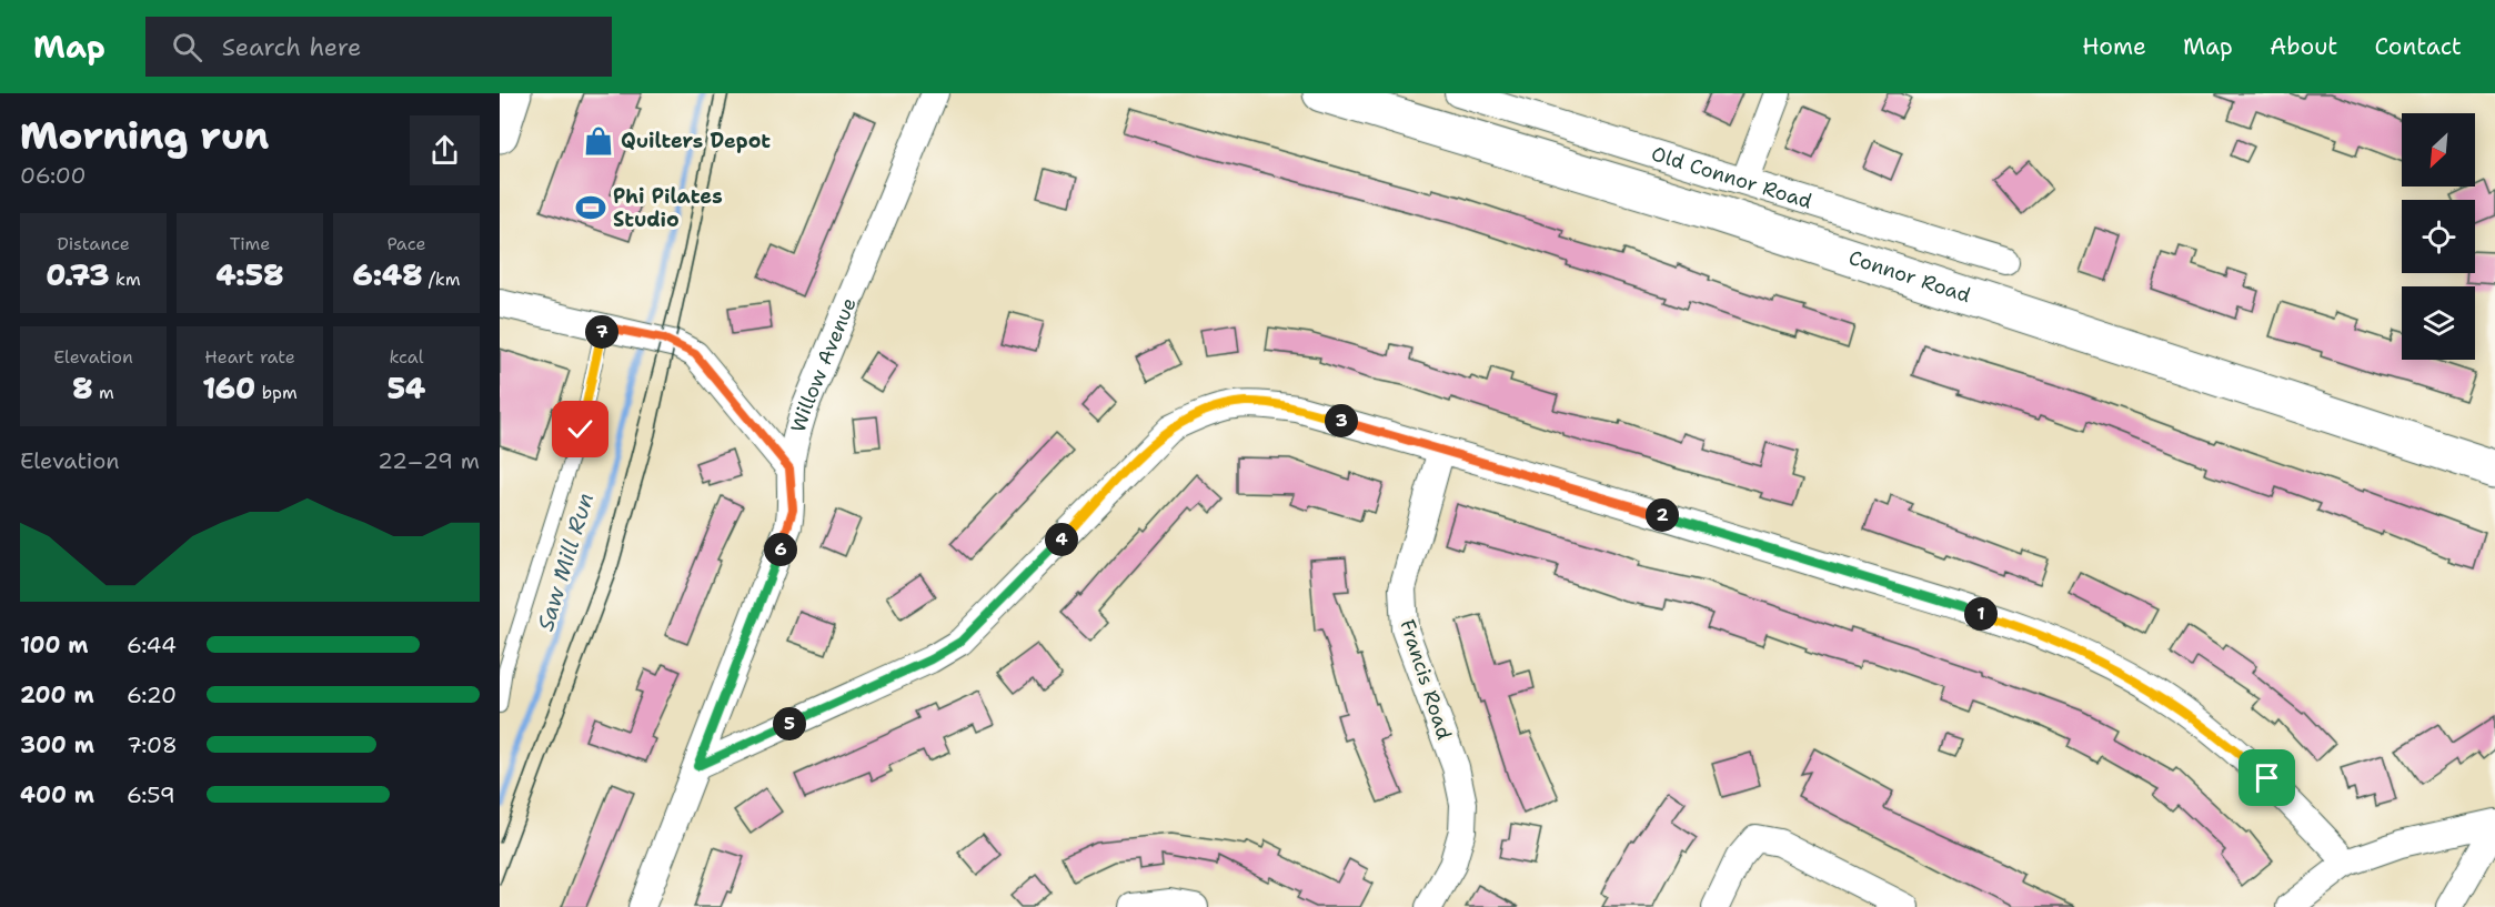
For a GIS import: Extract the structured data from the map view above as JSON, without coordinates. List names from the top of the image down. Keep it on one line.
{"streets":{"main road":["Connor Road"],"street":["Old Connor Road","Willow Avenue","Francis Road"]},"water":["Saw Mill Run"],"places":{"shop":["Quilters Depot"],"sports":["Phi Pilates Studio"]},"north":"bottom left","page":{"header":"Map","search":"Search here","nav":["Home","Map","About","Contact"],"heading":["Morning run","06:00"],"stats":[["Distance","0.73 km"],["Time","4:58"],["Pace","6:48 /km"],["Elevation","8 m"],["Heart rate","160 bpm"],["kcal","54"]],"pins":["7","3","2","4","6","1","5"],"chart":["Elevation","22–29 m"],"list":[{"name":"100 m","note":"6:44"},{"name":"200 m","note":"6:20"},{"name":"300 m","note":"7:08"},{"name":"400 m","note":"6:59"}]}}
